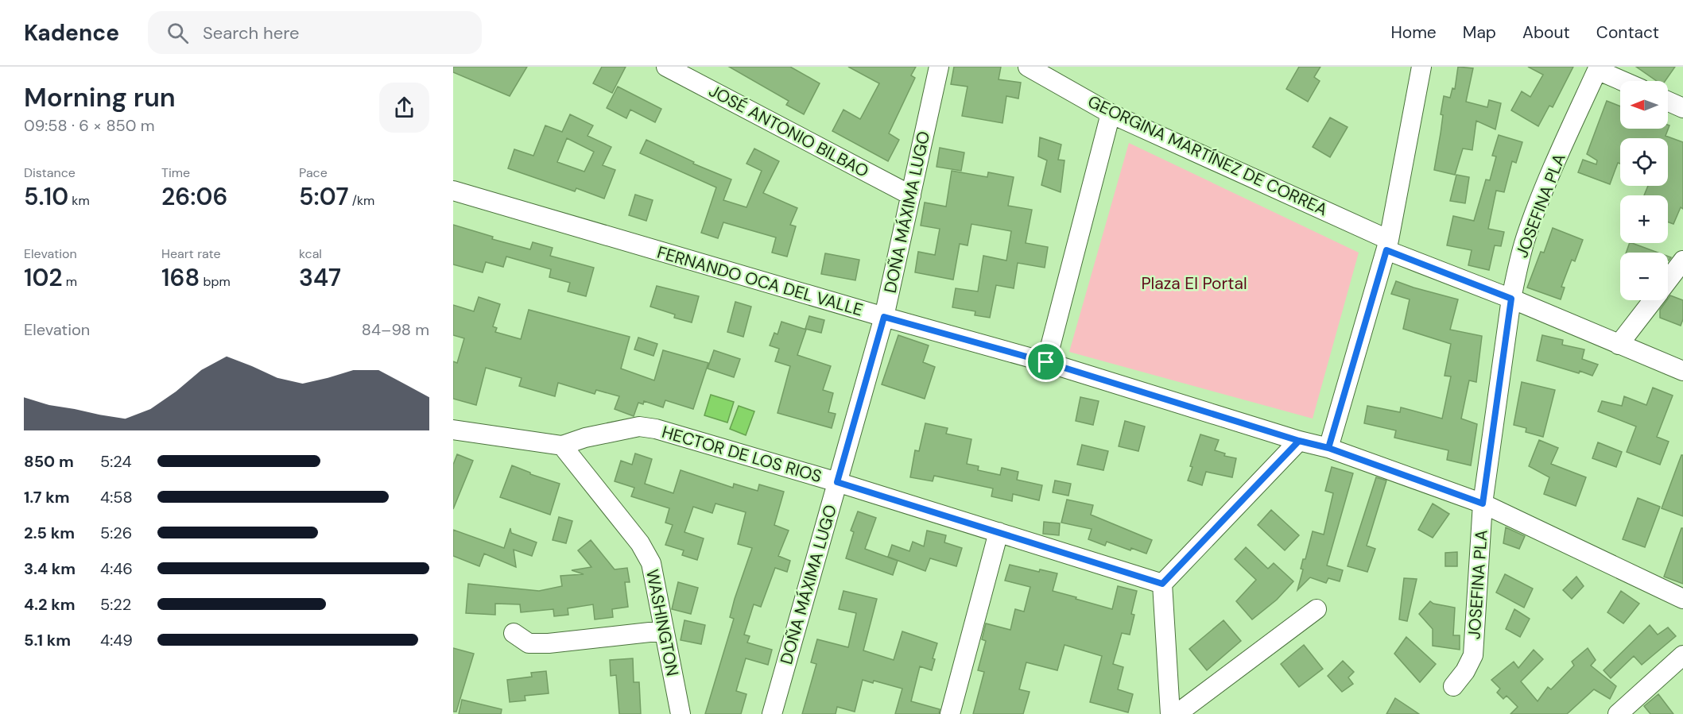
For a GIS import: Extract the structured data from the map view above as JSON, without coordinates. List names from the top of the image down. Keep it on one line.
{"streets":{"street":["JOSÉ ANTONIO BILBAO","GEORGINA MARTÍNEZ DE CORREA","JOSEFINA PLA","DOÑA MÁXIMA LUGO","FERNANDO OCA DEL VALLE","HECTOR DE LOS RIOS","WASHINGTON"]},"crossings":[["JOSÉ ANTONIO BILBAO","DOÑA MÁXIMA LUGO"],["GEORGINA MARTÍNEZ DE CORREA","JOSEFINA PLA"],["JOSEFINA PLA","FERNANDO OCA DEL VALLE"],["DOÑA MÁXIMA LUGO","FERNANDO OCA DEL VALLE"],["DOÑA MÁXIMA LUGO","HECTOR DE LOS RIOS"],["HECTOR DE LOS RIOS","WASHINGTON"]],"parks":["Plaza El Portal"],"north":"left","page":{"header":"Kadence","search":"Search here","nav":["Home","Map","About","Contact"],"heading":["Morning run","09:58 · 6 × 850 m"],"map_buttons":["+","−"],"stats":[["Distance","5.10 km"],["Time","26:06"],["Pace","5:07 /km"],["Elevation","102 m"],["Heart rate","168 bpm"],["kcal","347"]],"chart":["Elevation","84–98 m"],"list":[{"name":"850 m","note":"5:24"},{"name":"1.7 km","note":"4:58"},{"name":"2.5 km","note":"5:26"},{"name":"3.4 km","note":"4:46"},{"name":"4.2 km","note":"5:22"},{"name":"5.1 km","note":"4:49"}]}}
